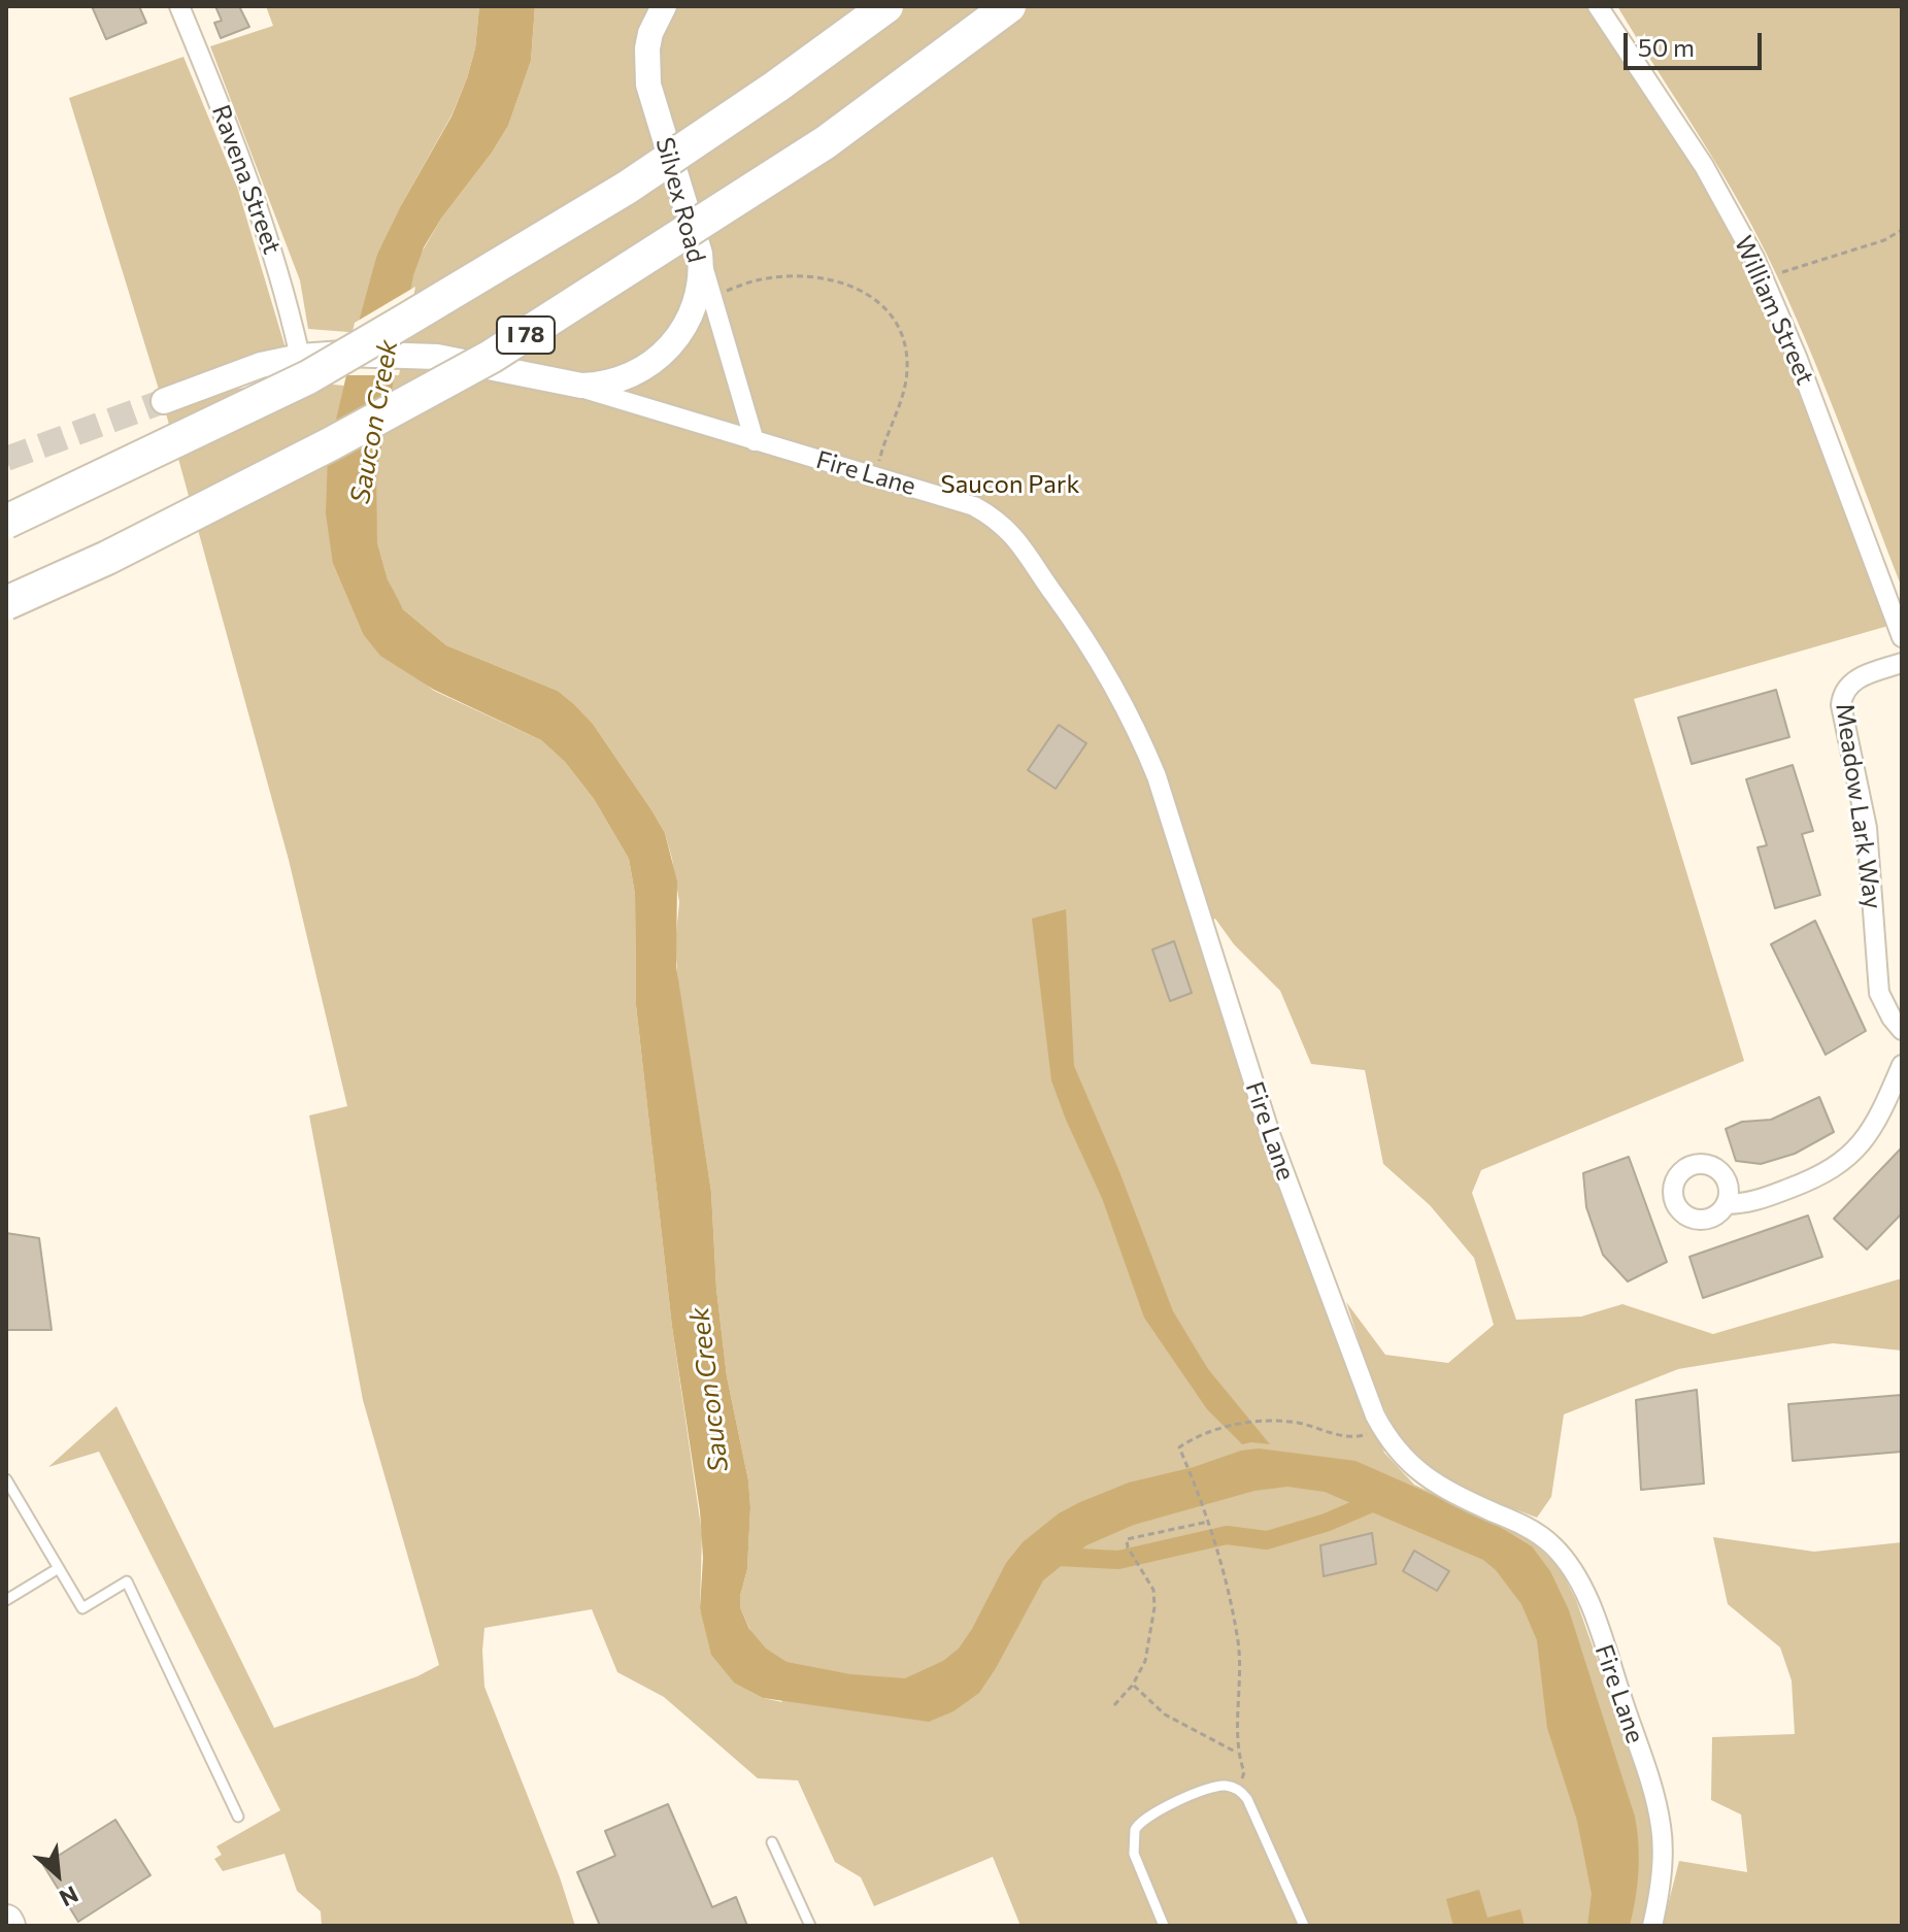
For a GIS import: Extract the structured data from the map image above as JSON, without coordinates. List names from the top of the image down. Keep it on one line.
{"streets":{"highway":["I 78"],"street":["Ravena Street","Silvex Road","William Street","Fire Lane","Meadow Lark Way"]},"crossings":[["Ravena Street","Silvex Road"],["Silvex Road","Fire Lane"]],"water":["Saucon Creek"],"parks":["Saucon Park"],"scale_bar":"50 m","north":"bottom right"}
